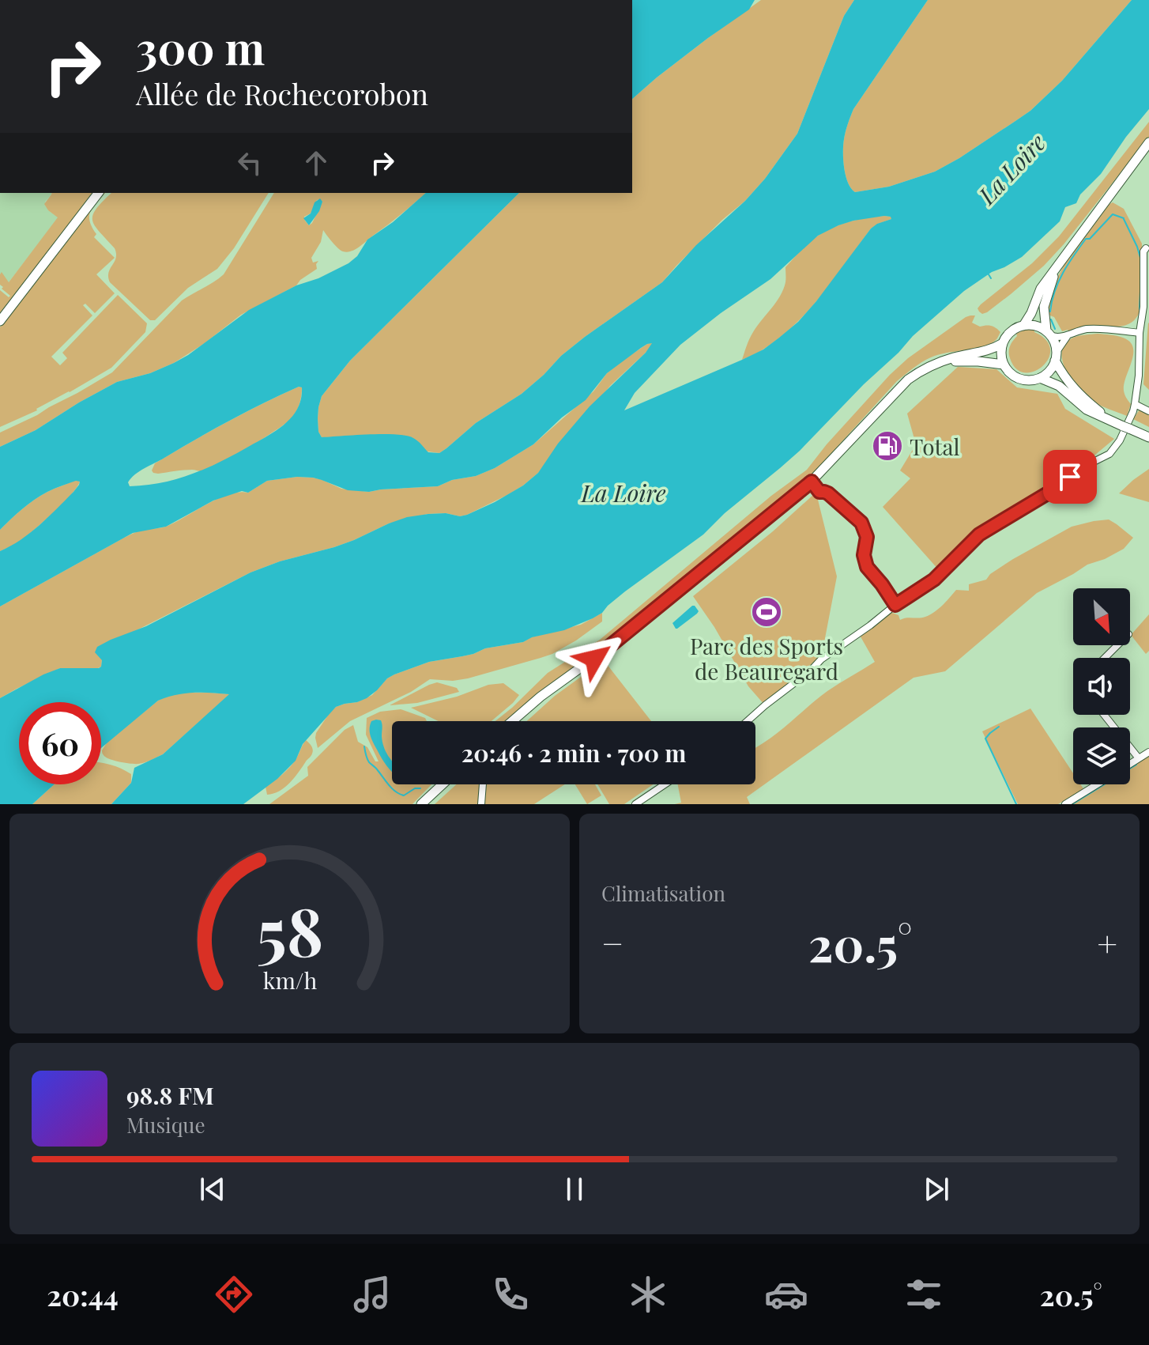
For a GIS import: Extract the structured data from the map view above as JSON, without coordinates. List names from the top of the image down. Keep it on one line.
{"water":["La Loire"],"places":{"fuel station":["Total"],"sports":["Parc des Sports de Beauregard"]},"north":"bottom right","page":{"turn":["300 m","Allée de Rochecorobon"],"limit":"60","trip":"20:46 · 2 min · 700 m","tile":"Climatisation","heat":["−","20.5°","+"],"song":["98.8 FM","Musique"],"tabs":["20:44","20.5°"],"gauge":["58","km/h"]}}
